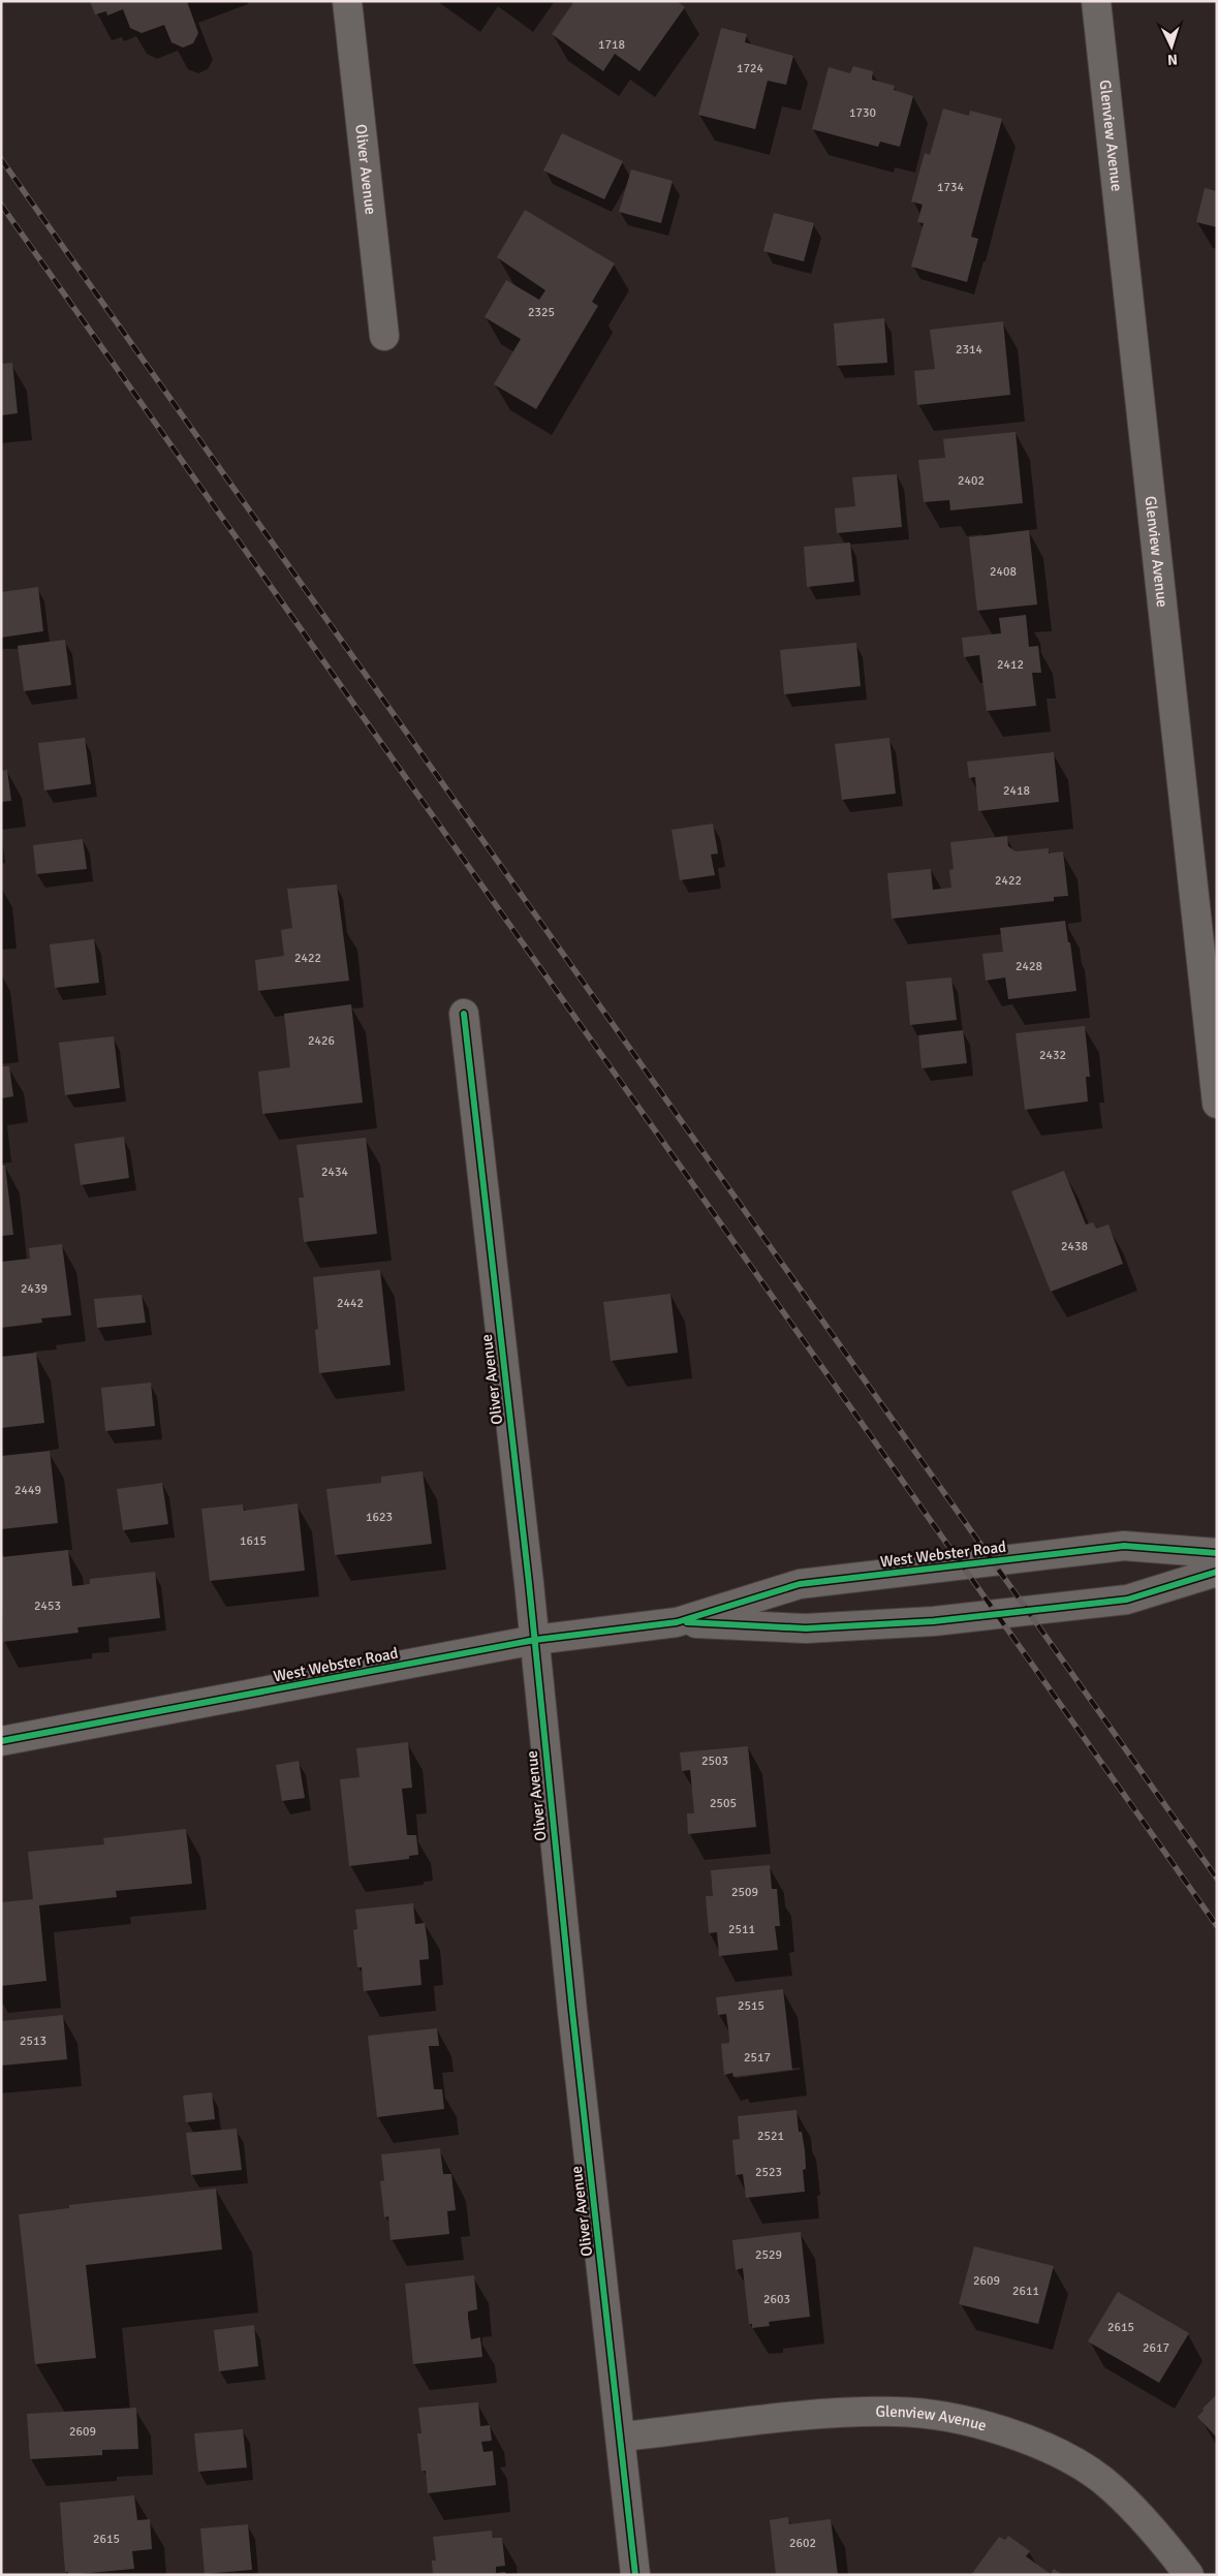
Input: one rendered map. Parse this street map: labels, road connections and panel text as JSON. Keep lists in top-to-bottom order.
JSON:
{
  "streets": {
    "street": ["Glenview Avenue", "Oliver Avenue", "West Webster Road"]
  },
  "crossings": [
    ["Glenview Avenue", "Oliver Avenue"],
    ["Oliver Avenue", "West Webster Road"]
  ],
  "house_numbers": [
    "1718",
    "1724",
    "1730",
    "1734",
    "2325",
    "2314",
    "2402",
    "2408",
    "2412",
    "2418",
    "2422",
    "2422",
    "2428",
    "2426",
    "2432",
    "2434",
    "2438",
    "2439",
    "2442",
    "2449",
    "1623",
    "1615",
    "2453",
    "2503",
    "2505",
    "2509",
    "2511",
    "2515",
    "2513",
    "2517",
    "2521",
    "2523",
    "2529",
    "2609",
    "2611",
    "2603",
    "2615",
    "2617",
    "2609",
    "2615",
    "2602"
  ],
  "north": "bottom"
}
